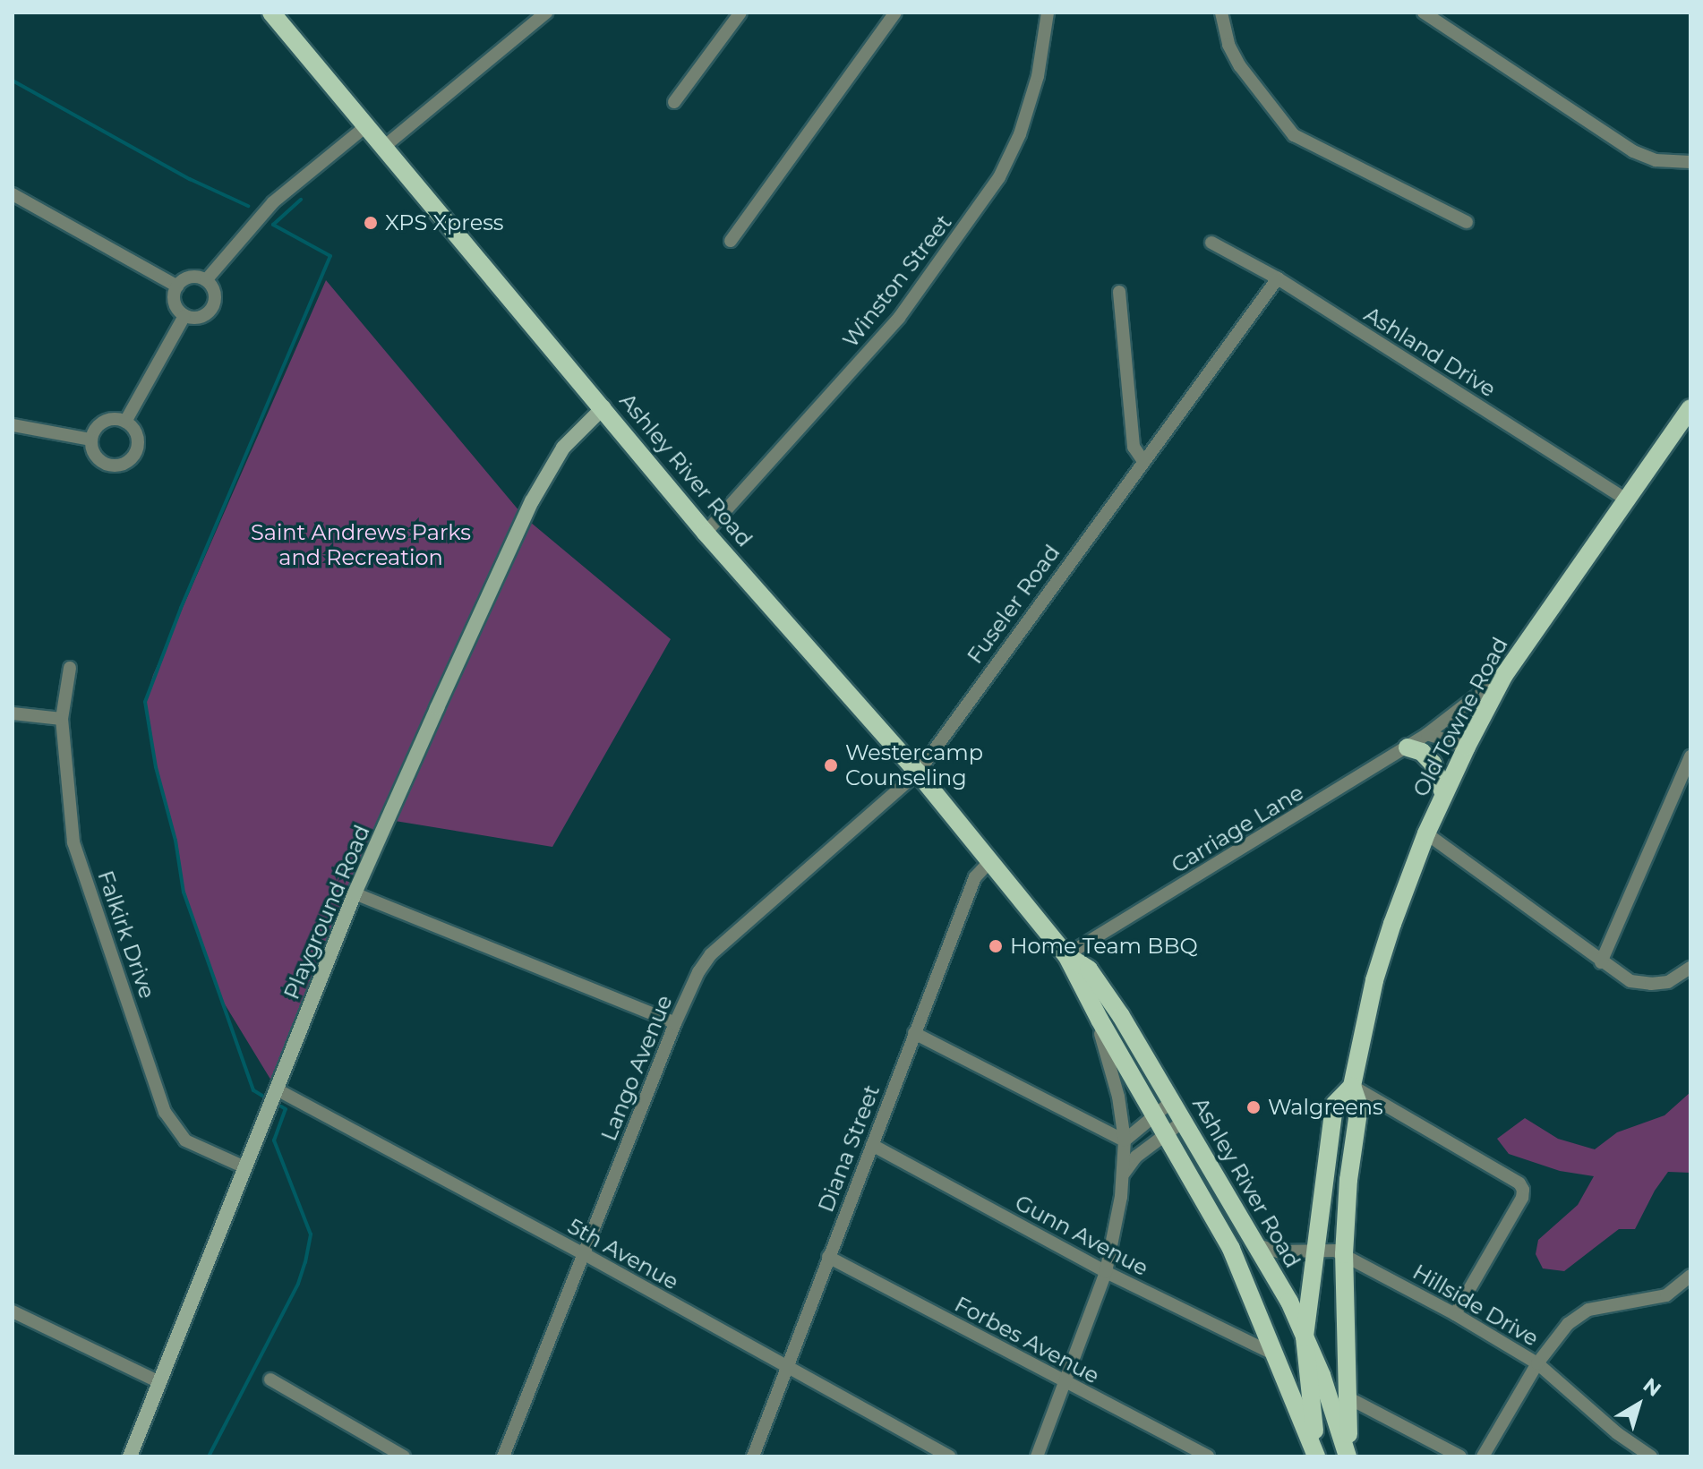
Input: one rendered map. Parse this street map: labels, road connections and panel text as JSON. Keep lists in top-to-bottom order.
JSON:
{
  "streets": {
    "main road": ["Ashley River Road", "Old Towne Road", "Playground Road"],
    "street": [
      "Winston Street",
      "Ashland Drive",
      "Fuseler Road",
      "Carriage Lane",
      "Falkirk Drive",
      "Lango Avenue",
      "Diana Street",
      "Gunn Avenue",
      "5th Avenue",
      "Hillside Drive",
      "Forbes Avenue"
    ]
  },
  "crossings": [
    ["Winston Street", "Ashley River Road"],
    ["Ashland Drive", "Fuseler Road"],
    ["Ashland Drive", "Old Towne Road"],
    ["Ashley River Road", "Fuseler Road"],
    ["Ashley River Road", "Carriage Lane"],
    ["Ashley River Road", "Playground Road"],
    ["Ashley River Road", "Lango Avenue"],
    ["Ashley River Road", "Diana Street"],
    ["Ashley River Road", "Gunn Avenue"],
    ["Ashley River Road", "Hillside Drive"],
    ["Fuseler Road", "Lango Avenue"],
    ["Old Towne Road", "Carriage Lane"],
    ["Playground Road", "Falkirk Drive"],
    ["Playground Road", "5th Avenue"],
    ["Lango Avenue", "5th Avenue"],
    ["Diana Street", "Gunn Avenue"],
    ["Diana Street", "5th Avenue"],
    ["Diana Street", "Forbes Avenue"]
  ],
  "parks": ["Saint Andrews Parks and Recreation"],
  "places": [
    "XPS Xpress",
    "Westercamp Counseling",
    "Home Team BBQ",
    "Walgreens"
  ],
  "north": "top right"
}
